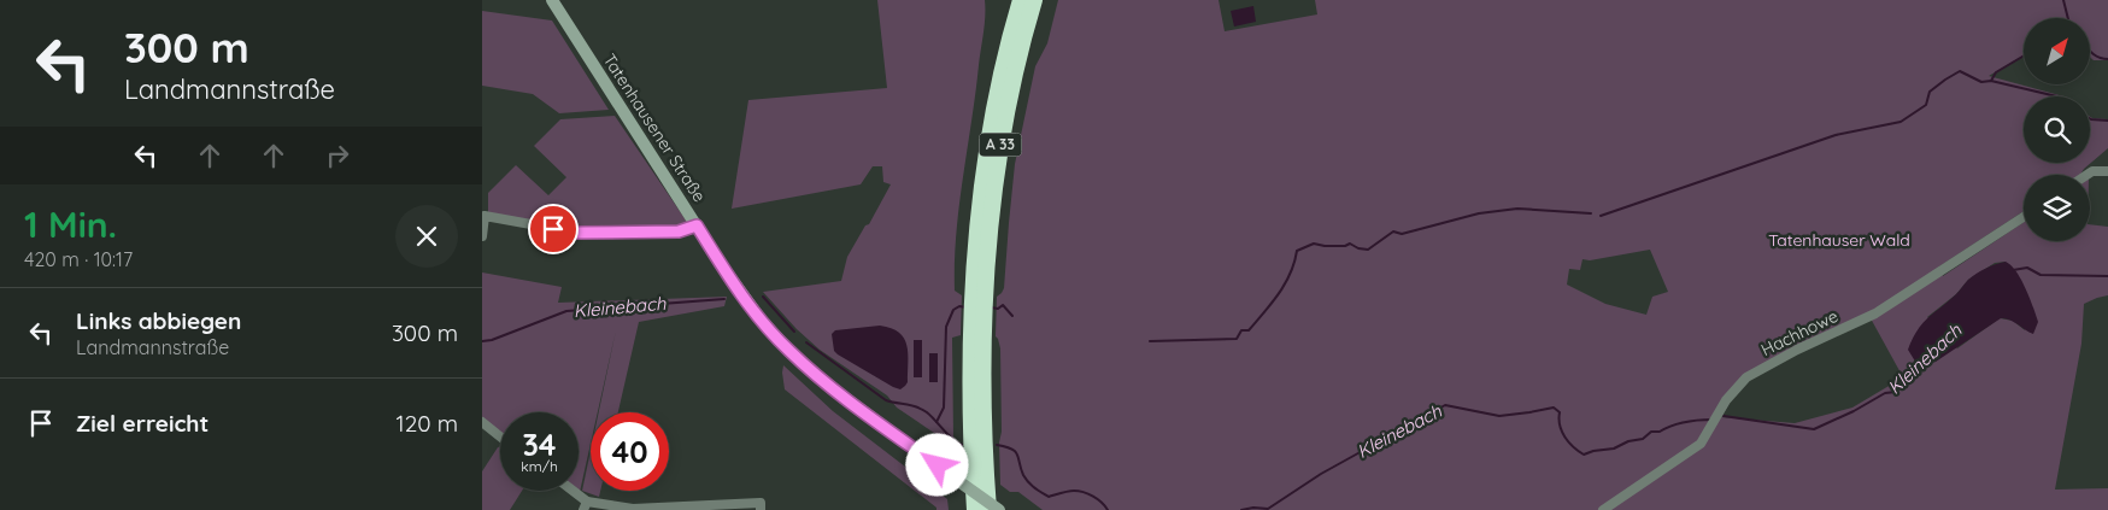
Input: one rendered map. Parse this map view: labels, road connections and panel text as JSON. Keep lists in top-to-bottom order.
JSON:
{
  "streets": {
    "highway": ["A 33"],
    "street": ["Tatenhausener Straße", "Hachhowe"]
  },
  "water": ["Kleinebach"],
  "parks": ["Tatenhauser Wald"],
  "north": "top right",
  "page": {
    "turn": ["300 m", "Landmannstraße"],
    "heading": ["1 Min.", "420 m · 10:17"],
    "list": [
      {
        "name": "Links abbiegen",
        "note": "Landmannstraße",
        "value": "300 m"
      },
      {
        "name": "Ziel erreicht",
        "value": "120 m"
      }
    ],
    "speed": "34 km/h",
    "limit": "40"
  }
}
